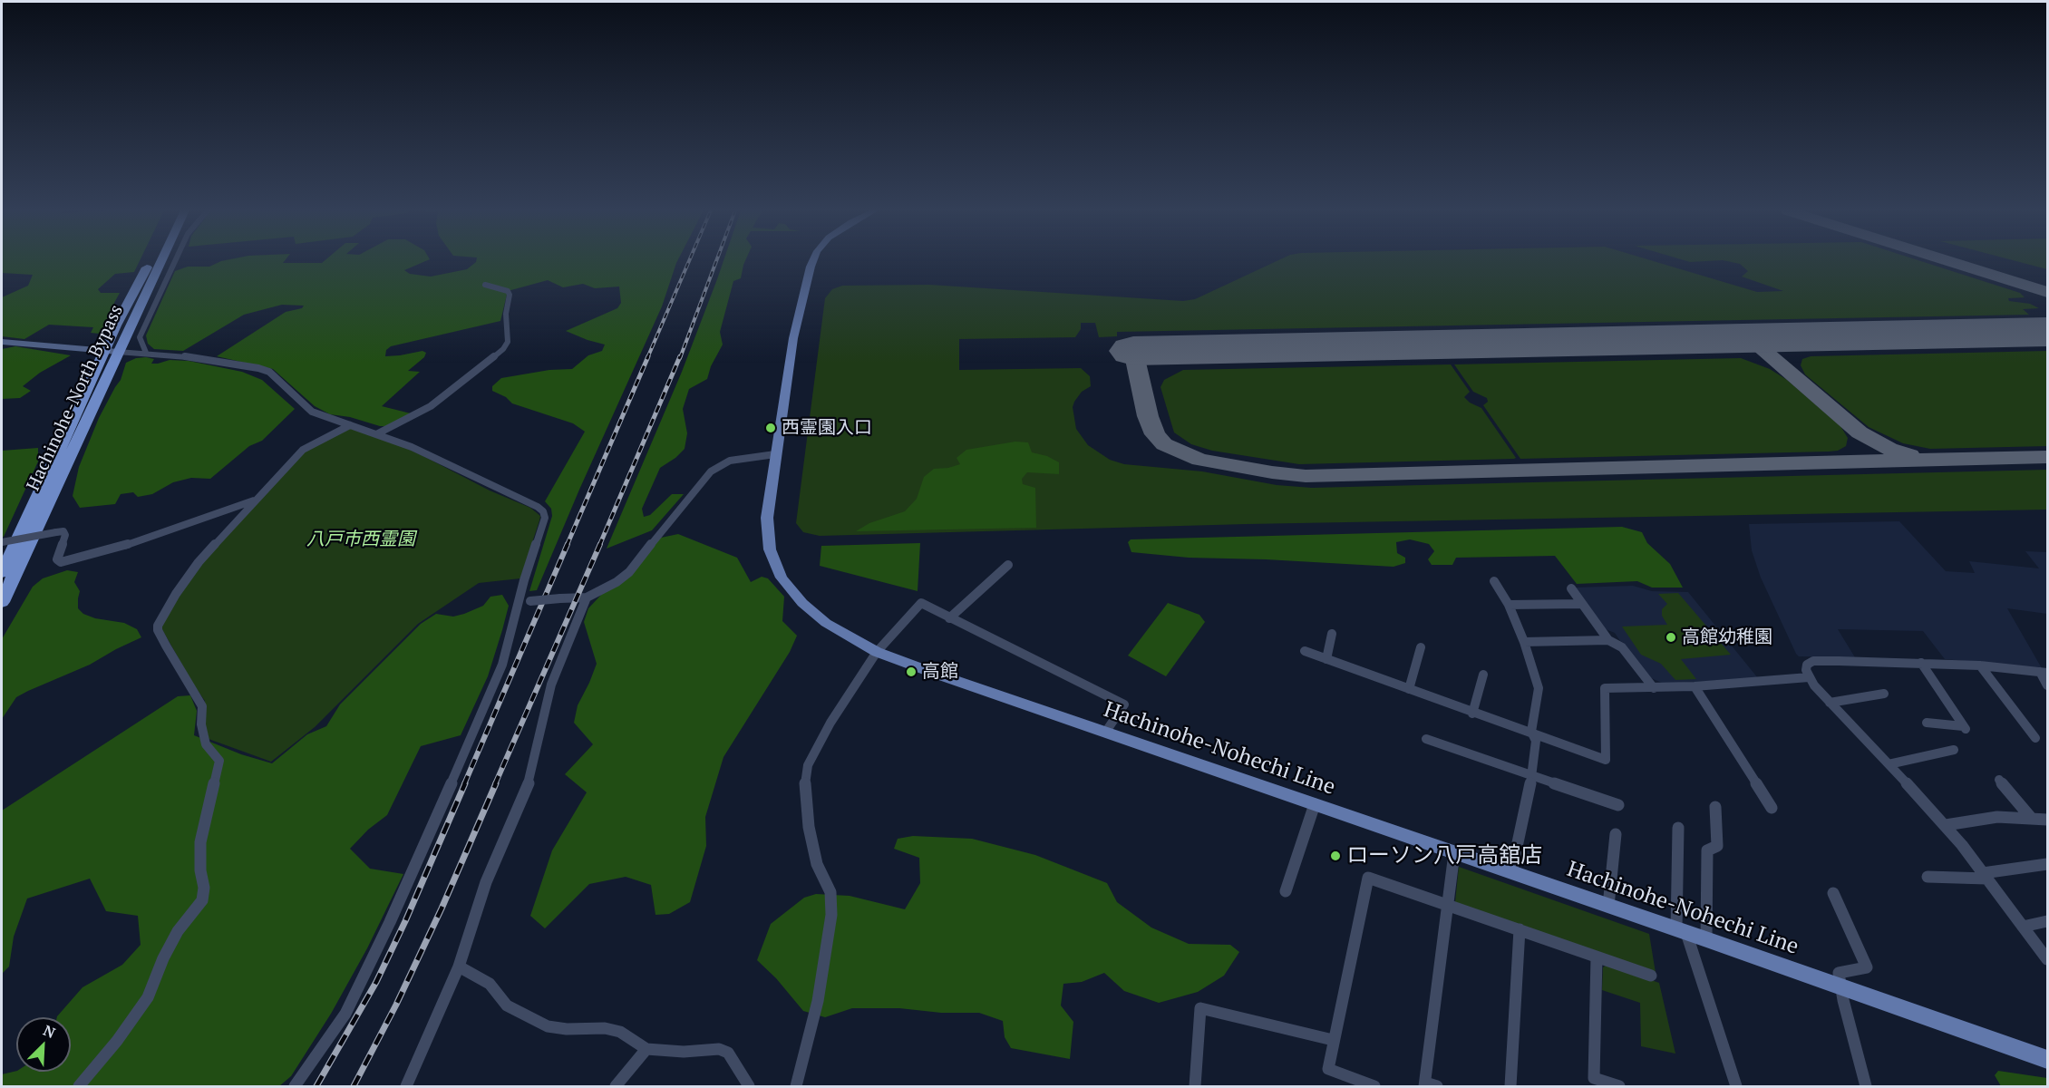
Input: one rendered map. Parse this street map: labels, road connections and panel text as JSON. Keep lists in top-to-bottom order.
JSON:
{
  "streets": {
    "highway": ["Hachinohe-North Bypass"],
    "main road": ["Hachinohe-Nohechi Line"]
  },
  "parks": ["八戸市西霊園"],
  "places": [
    "西霊園入口",
    "高館幼稚園",
    "高館",
    "ローソン八戸高舘店"
  ],
  "north": "top right"
}
